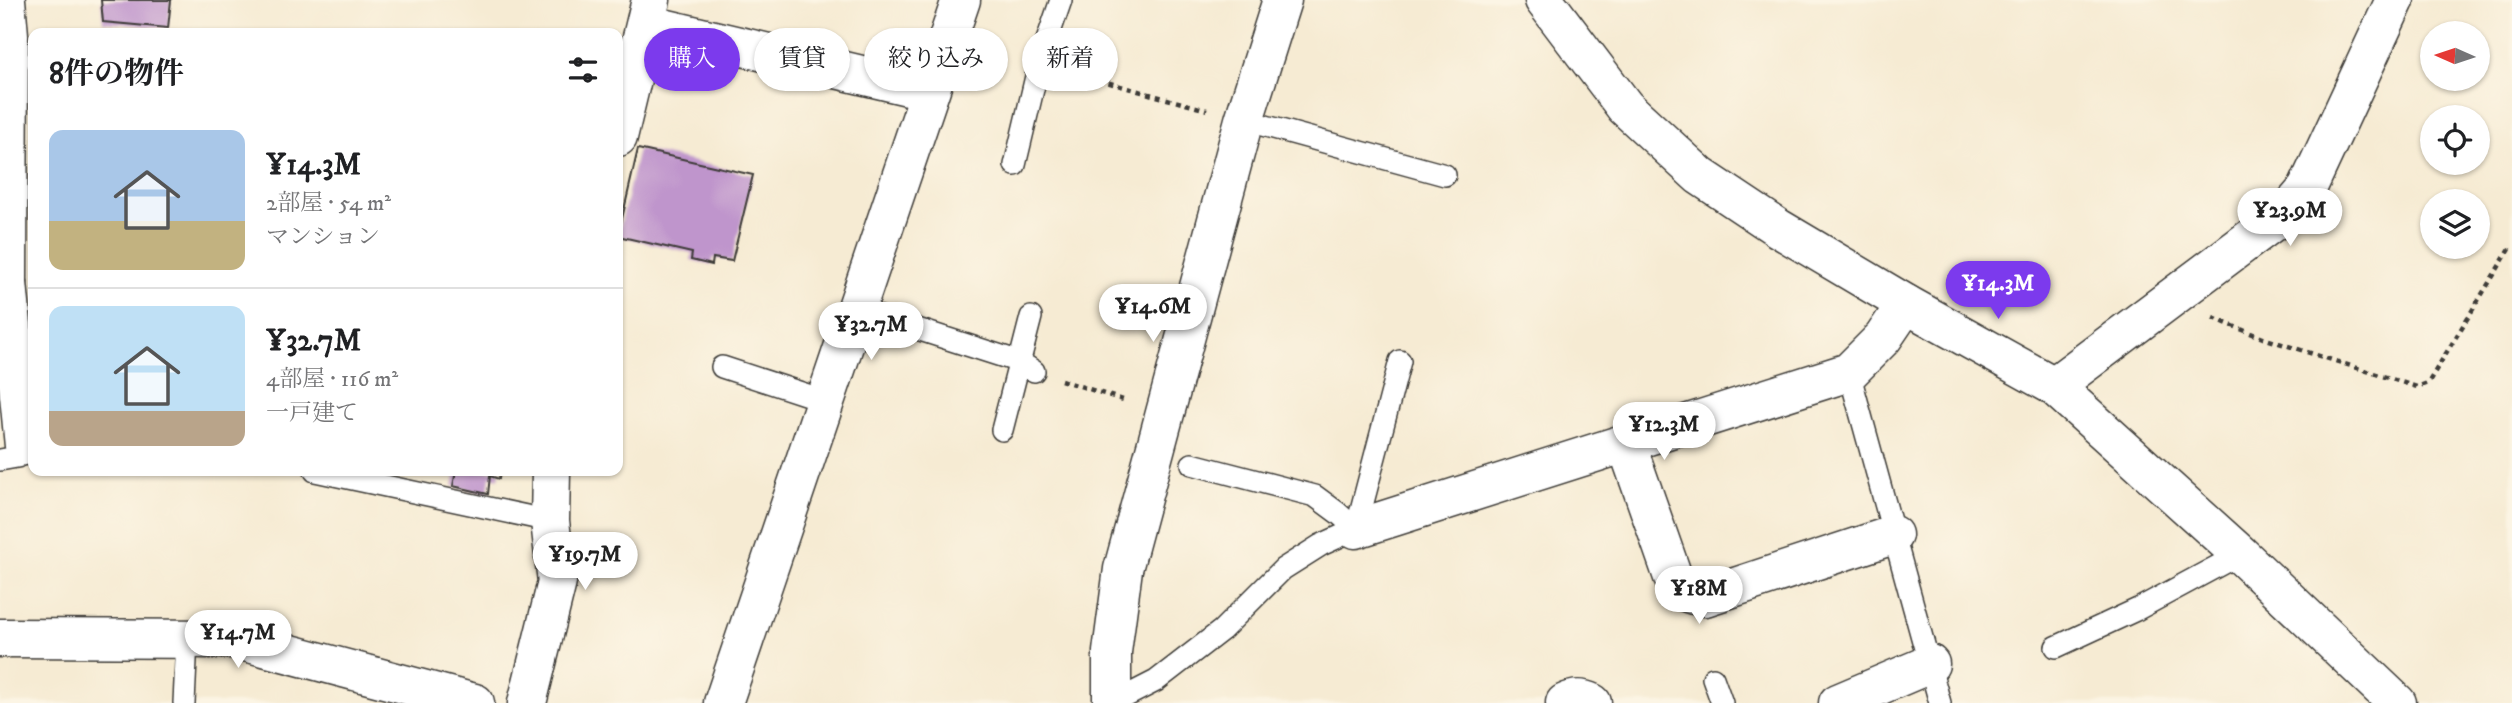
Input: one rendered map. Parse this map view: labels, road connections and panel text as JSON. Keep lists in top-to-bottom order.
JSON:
{
  "north": "left",
  "page": {
    "chip": [
      "購入",
      "賃貸",
      "絞り込み",
      "新着"
    ],
    "heading": "8件の物件",
    "list": [
      {
        "name": "¥14.3M",
        "note": "2部屋 · 54 m² · マンション"
      },
      {
        "name": "¥32.7M",
        "note": "4部屋 · 116 m² · 一戸建て"
      }
    ],
    "price": [
      "¥23.9M",
      "¥14.3M",
      "¥14.6M",
      "¥32.7M",
      "¥12.3M",
      "¥19.7M",
      "¥18M",
      "¥14.7M"
    ]
  }
}
